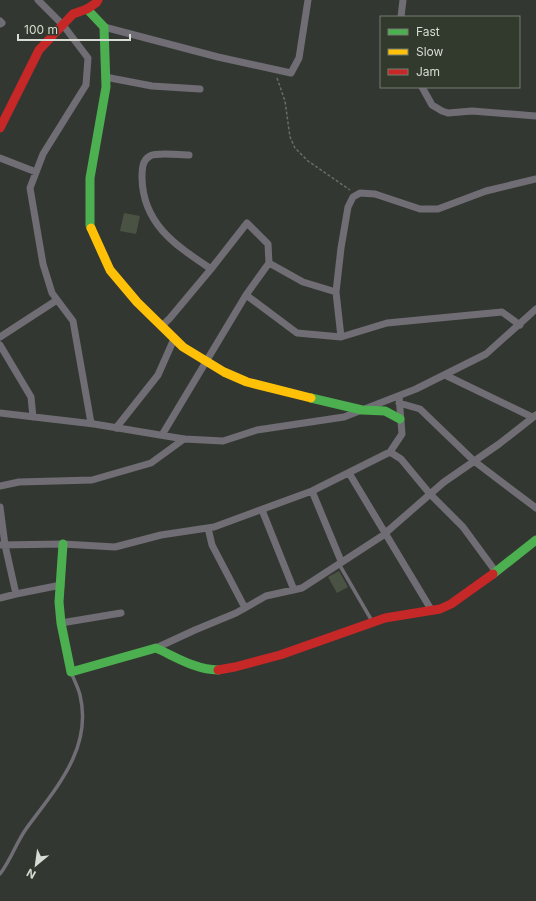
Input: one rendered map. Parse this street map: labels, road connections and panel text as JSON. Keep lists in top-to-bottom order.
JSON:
{
  "legend": ["Fast", "Slow", "Jam"],
  "scale_bar": "100 m",
  "north": "bottom left"
}
